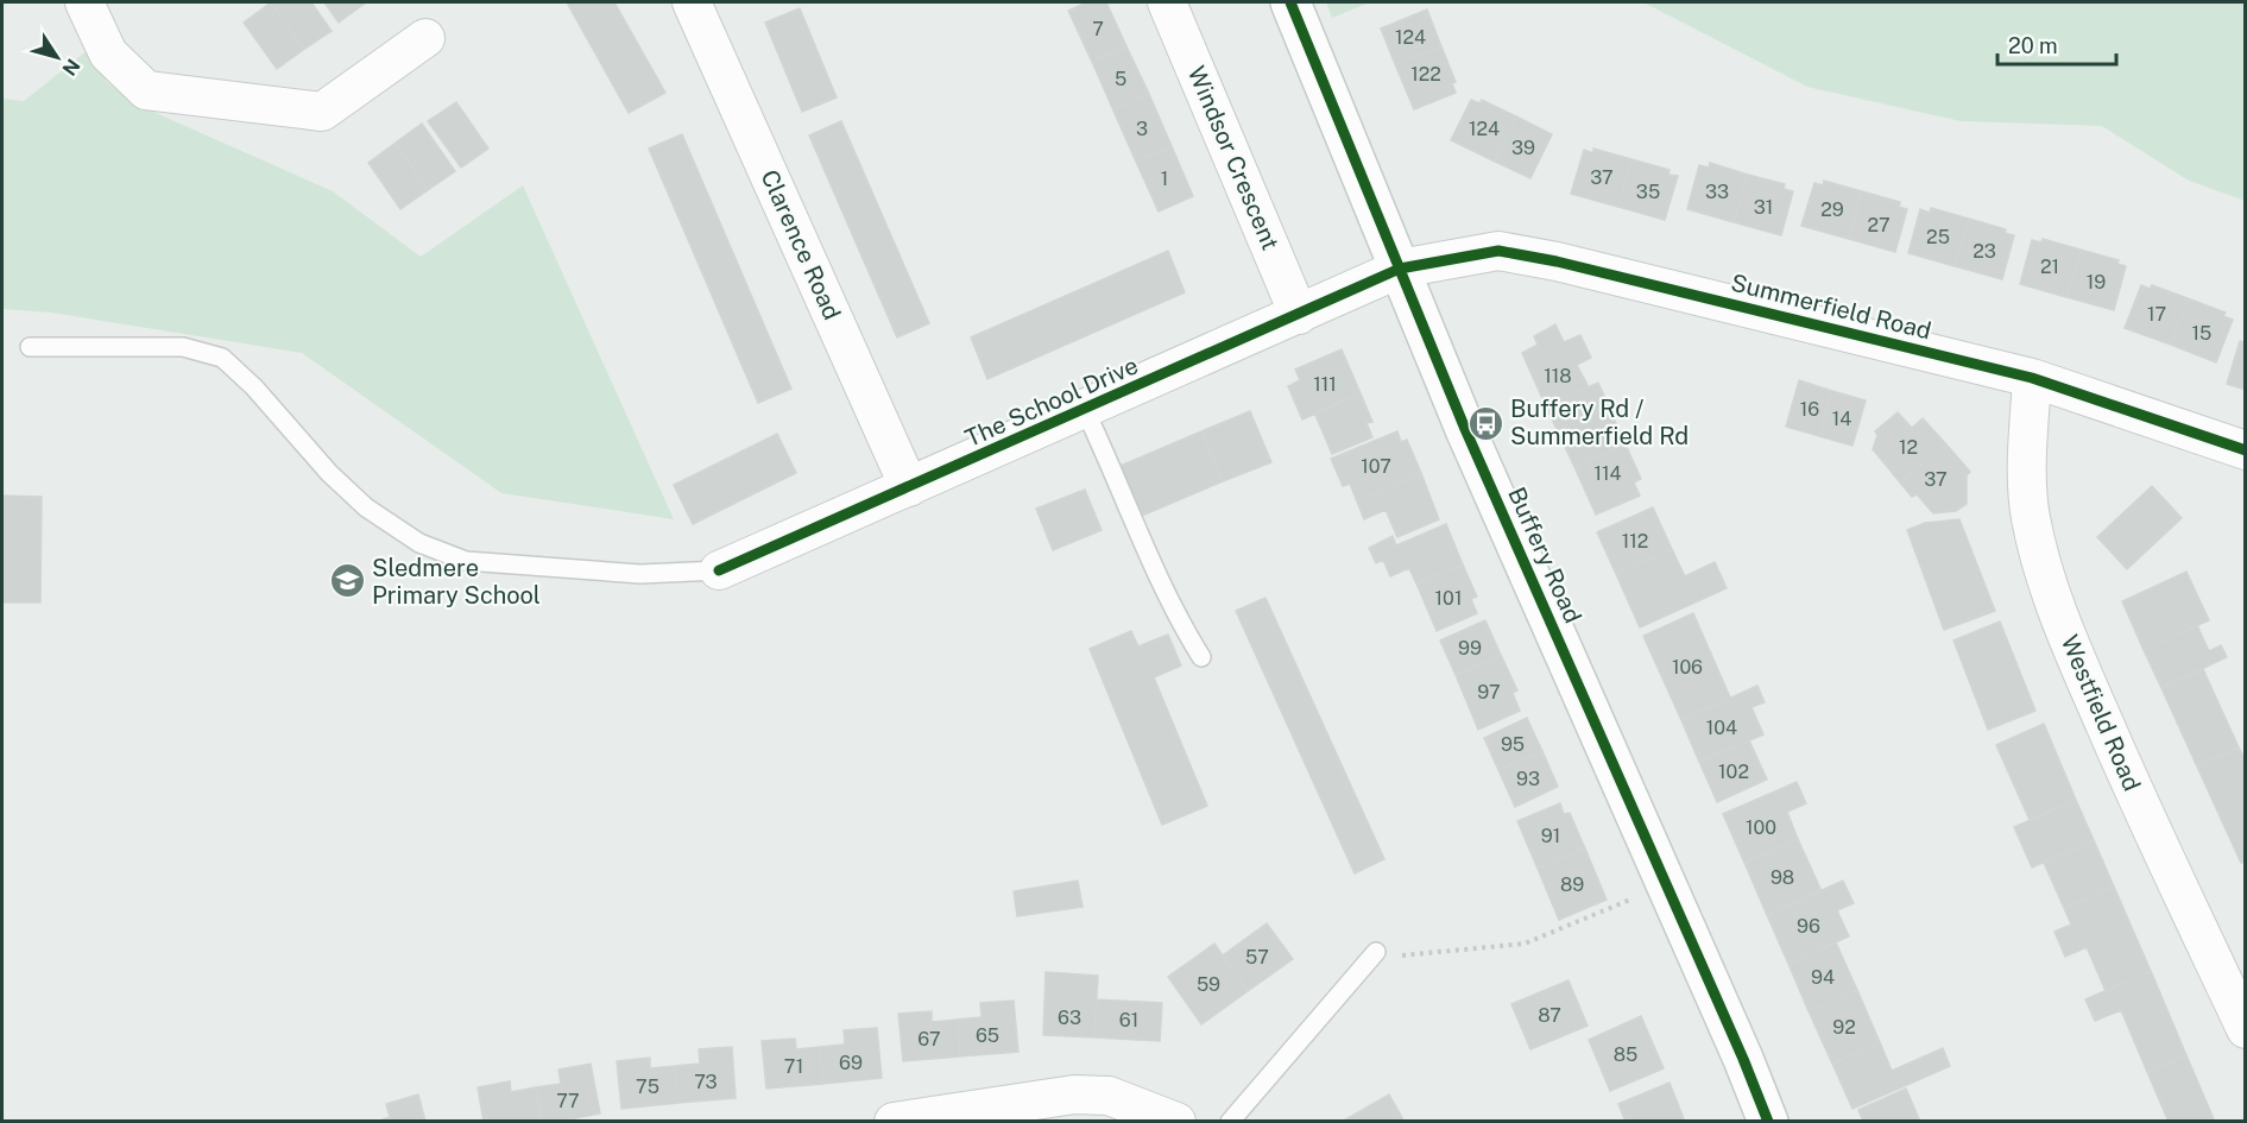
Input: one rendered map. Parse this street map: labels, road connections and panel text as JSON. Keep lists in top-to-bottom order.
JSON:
{
  "streets": {
    "street": [
      "Windsor Crescent",
      "Clarence Road",
      "Summerfield Road",
      "The School Drive",
      "Buffery Road",
      "Westfield Road"
    ]
  },
  "crossings": [
    ["Windsor Crescent", "The School Drive"],
    ["Clarence Road", "The School Drive"],
    ["Summerfield Road", "The School Drive"],
    ["Summerfield Road", "Buffery Road"],
    ["Summerfield Road", "Westfield Road"],
    ["The School Drive", "Buffery Road"]
  ],
  "places": {
    "bus stop": ["Buffery Rd / Summerfield Rd"],
    "school or university": ["Sledmere Primary School"]
  },
  "house_numbers": [
    "7",
    "124",
    "122",
    "5",
    "3",
    "124",
    "39",
    "37",
    "1",
    "35",
    "33",
    "31",
    "29",
    "27",
    "25",
    "23",
    "21",
    "19",
    "17",
    "15",
    "118",
    "111",
    "16",
    "14",
    "12",
    "107",
    "114",
    "37",
    "112",
    "101",
    "99",
    "106",
    "97",
    "104",
    "95",
    "102",
    "93",
    "100",
    "91",
    "98",
    "89",
    "96",
    "57",
    "94",
    "59",
    "87",
    "63",
    "61",
    "92",
    "65",
    "67",
    "85",
    "69",
    "71",
    "73",
    "75",
    "77"
  ],
  "scale_bar": "20 m",
  "north": "bottom right"
}
